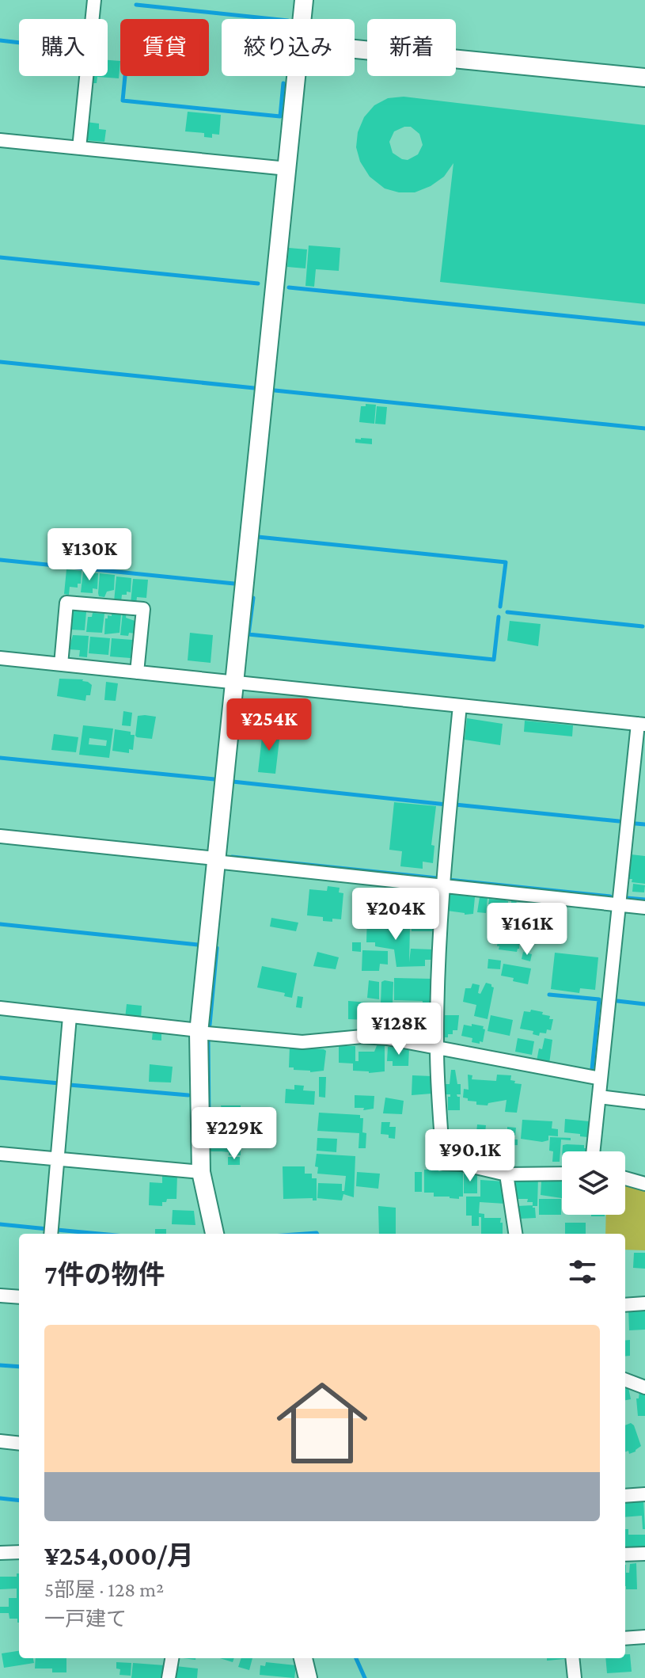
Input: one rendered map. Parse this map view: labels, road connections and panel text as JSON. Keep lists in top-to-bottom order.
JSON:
{
  "page": {
    "chip": [
      "購入",
      "賃貸",
      "絞り込み",
      "新着"
    ],
    "price": [
      "¥130K",
      "¥254K",
      "¥204K",
      "¥161K",
      "¥128K",
      "¥229K",
      "¥90.1K"
    ],
    "heading": "7件の物件",
    "list": [
      {
        "name": "¥254,000/月",
        "note": "5部屋 · 128 m² · 一戸建て"
      }
    ]
  }
}
